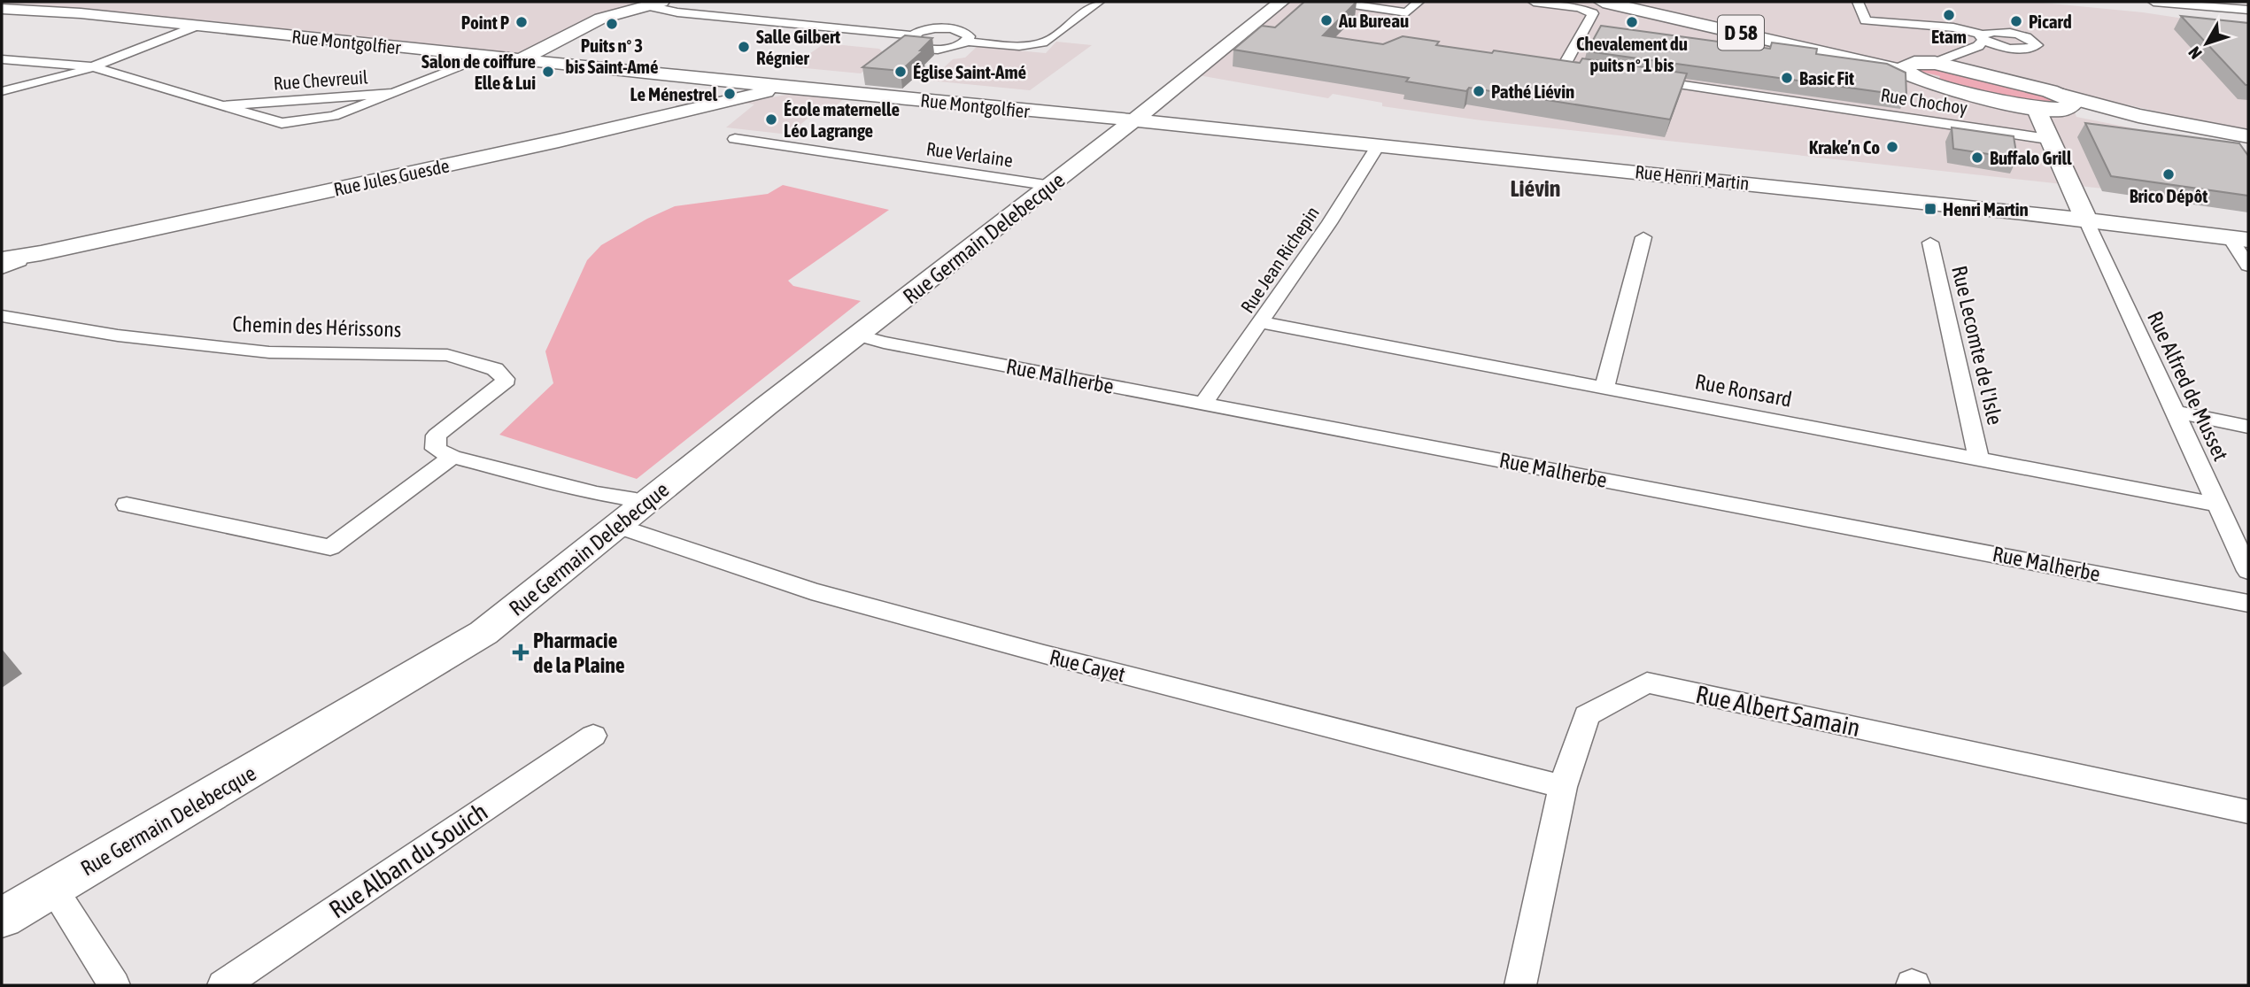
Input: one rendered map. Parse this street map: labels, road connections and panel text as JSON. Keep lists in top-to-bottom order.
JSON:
{
  "streets": {
    "main road": ["D 58"],
    "street": [
      "Rue Montgolfier",
      "Rue Chevreuil",
      "Rue Chochoy",
      "Rue Verlaine",
      "Rue Jules Guesde",
      "Rue Henri Martin",
      "Rue Germain Delebecque",
      "Rue Jean Richepin",
      "Chemin des Hérissons",
      "Rue Lecomte de l'Isle",
      "Rue Malherbe",
      "Rue Alfred de Musset",
      "Rue Ronsard",
      "Rue Cayet",
      "Rue Albert Samain",
      "Rue Alban du Souich"
    ]
  },
  "crossings": [
    ["Rue Montgolfier", "Rue Jules Guesde"],
    ["Rue Montgolfier", "Rue Henri Martin"],
    ["Rue Montgolfier", "Rue Germain Delebecque"],
    ["Rue Verlaine", "Rue Germain Delebecque"],
    ["Rue Henri Martin", "Rue Germain Delebecque"],
    ["Rue Henri Martin", "Rue Jean Richepin"],
    ["Rue Henri Martin", "Rue Alfred de Musset"],
    ["Rue Germain Delebecque", "Rue Malherbe"],
    ["Rue Germain Delebecque", "Rue Cayet"],
    ["Rue Jean Richepin", "Rue Malherbe"],
    ["Rue Jean Richepin", "Rue Ronsard"],
    ["Chemin des Hérissons", "Rue Cayet"],
    ["Rue Lecomte de l'Isle", "Rue Ronsard"],
    ["Rue Alfred de Musset", "Rue Ronsard"],
    ["Rue Cayet", "Rue Albert Samain"]
  ],
  "districts": ["Liévin"],
  "places": {
    "other": [
      "Etam",
      "Au Bureau",
      "Picard",
      "Point P",
      "Chevalement du puits n° 1 bis",
      "Puits n° 3 bis Saint-Amé",
      "Salle Gilbert Régnier",
      "Salon de coiffure Elle & Lui",
      "Église Saint-Amé",
      "Basic Fit",
      "Pathé Liévin",
      "Le Ménestrel",
      "École maternelle Léo Lagrange",
      "Krake’n Co",
      "Buffalo Grill",
      "Brico Dépôt"
    ],
    "transit": ["Henri Martin"],
    "health": ["Pharmacie de la Plaine"]
  },
  "north": "bottom left"
}
